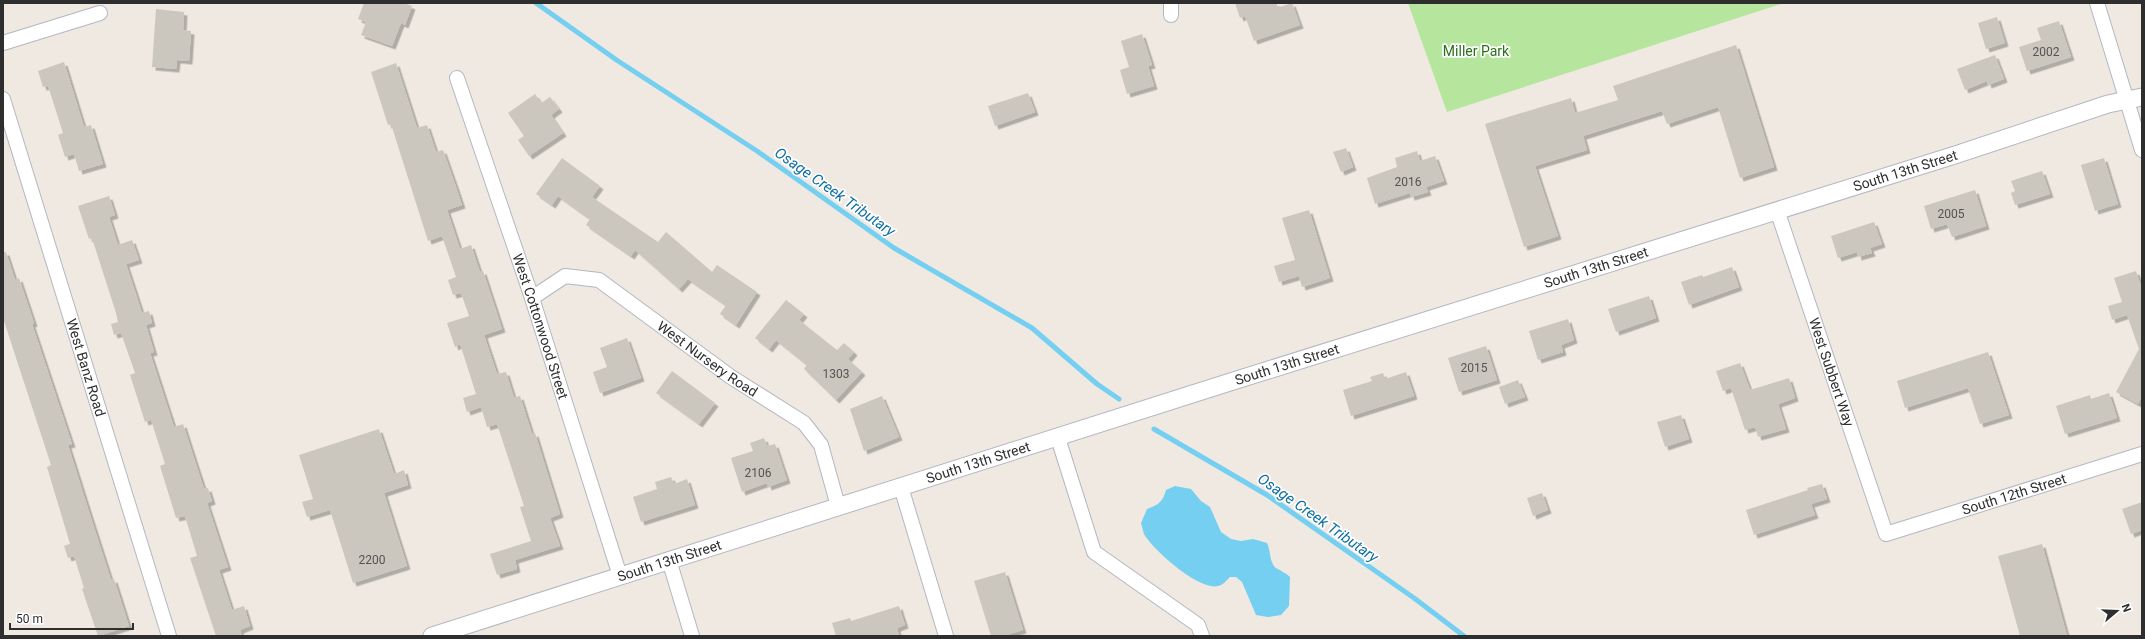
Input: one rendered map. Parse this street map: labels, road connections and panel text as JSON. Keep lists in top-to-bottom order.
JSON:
{
  "streets": {
    "street": [
      "South 13th Street",
      "West Cottonwood Street",
      "West Nursery Road",
      "West Banz Road",
      "West Subbert Way",
      "South 12th Street"
    ]
  },
  "crossings": [
    ["South 13th Street", "West Cottonwood Street"],
    ["South 13th Street", "West Nursery Road"],
    ["South 13th Street", "West Subbert Way"],
    ["West Cottonwood Street", "West Nursery Road"],
    ["West Subbert Way", "South 12th Street"]
  ],
  "water": ["Osage Creek Tributary"],
  "parks": ["Miller Park"],
  "house_numbers": [
    "2002",
    "2016",
    "2005",
    "2015",
    "1303",
    "2106",
    "2200"
  ],
  "scale_bar": "50 m",
  "north": "right"
}
